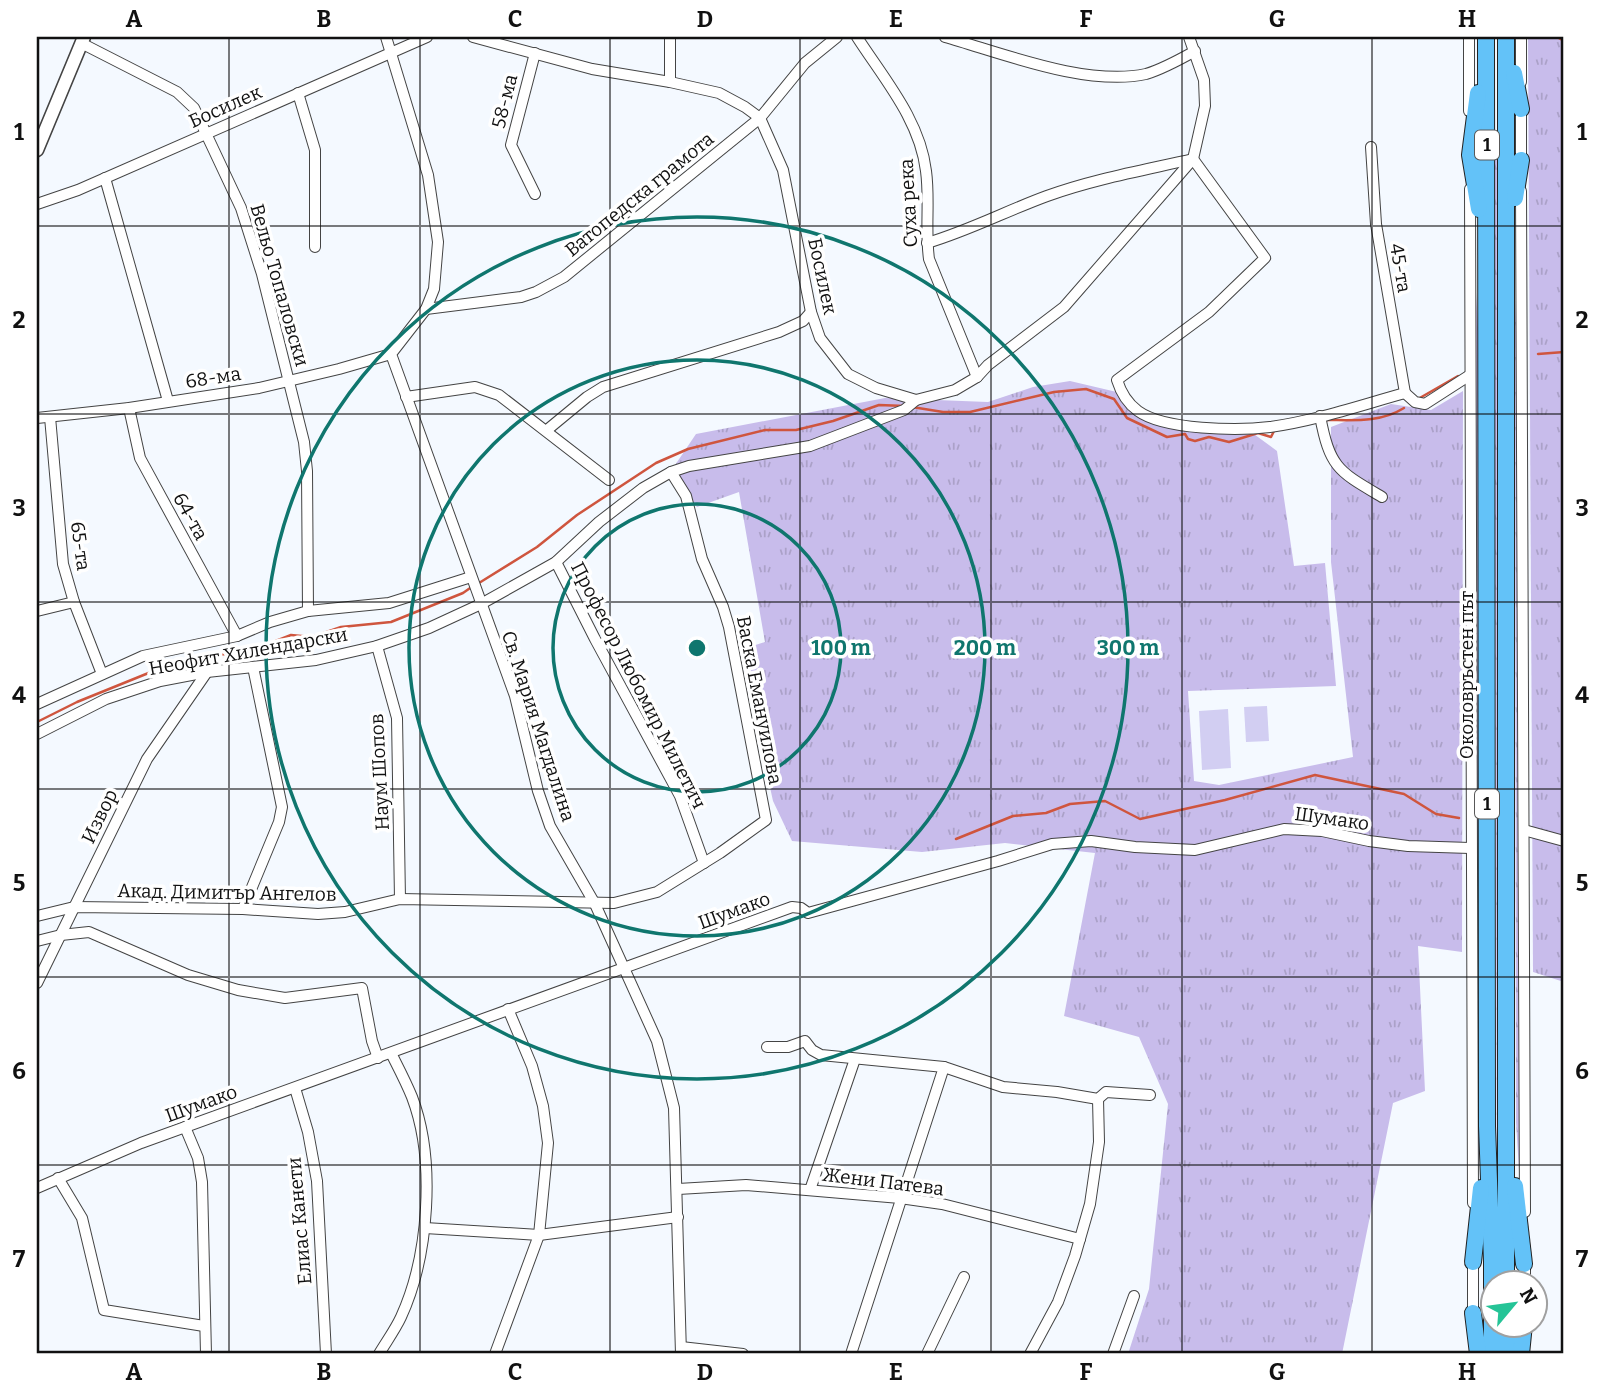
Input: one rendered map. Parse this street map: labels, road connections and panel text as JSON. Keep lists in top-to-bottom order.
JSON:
{
  "streets": {
    "highway": ["1", "Околовръстен път"],
    "street": [
      "58-ма",
      "Босилек",
      "Ватопедска грамота",
      "Суха река",
      "45-та",
      "Вельо Топаловски",
      "68-ма",
      "64-та",
      "65-та",
      "Неофит Хилендарски",
      "Професор Любомир Милетич",
      "Васка Емануилова",
      "Св. Мария Магдалина",
      "Наум Шопов",
      "Извор",
      "Шумако",
      "Акад. Димитър Ангелов",
      "Жени Патева",
      "Елиас Канети"
    ]
  },
  "crossings": [
    ["Босилек", "Ватопедска грамота"],
    ["Босилек", "Вельо Топаловски"],
    ["Босилек", "Неофит Хилендарски"],
    ["Вельо Топаловски", "68-ма"],
    ["Вельо Топаловски", "Неофит Хилендарски"],
    ["68-ма", "64-та"],
    ["68-ма", "65-та"],
    ["68-ма", "Св. Мария Магдалина"],
    ["64-та", "Неофит Хилендарски"],
    ["65-та", "Неофит Хилендарски"],
    ["Неофит Хилендарски", "Професор Любомир Милетич"],
    ["Неофит Хилендарски", "Васка Емануилова"],
    ["Неофит Хилендарски", "Св. Мария Магдалина"],
    ["Неофит Хилендарски", "Наум Шопов"],
    ["Неофит Хилендарски", "Извор"],
    ["Професор Любомир Милетич", "Акад. Димитър Ангелов"],
    ["Васка Емануилова", "Акад. Димитър Ангелов"],
    ["Св. Мария Магдалина", "Шумако"],
    ["Св. Мария Магдалина", "Акад. Димитър Ангелов"],
    ["Св. Мария Магдалина", "Жени Патева"],
    ["Наум Шопов", "Акад. Димитър Ангелов"],
    ["Извор", "Акад. Димитър Ангелов"],
    ["Шумако", "Елиас Канети"]
  ],
  "north": "top right",
  "grid": {
    "columns": [
      "A",
      "B",
      "C",
      "D",
      "E",
      "F",
      "G",
      "H"
    ],
    "rows": [
      "1",
      "2",
      "3",
      "4",
      "5",
      "6",
      "7"
    ]
  },
  "rings": ["100 m", "200 m", "300 m"]
}
